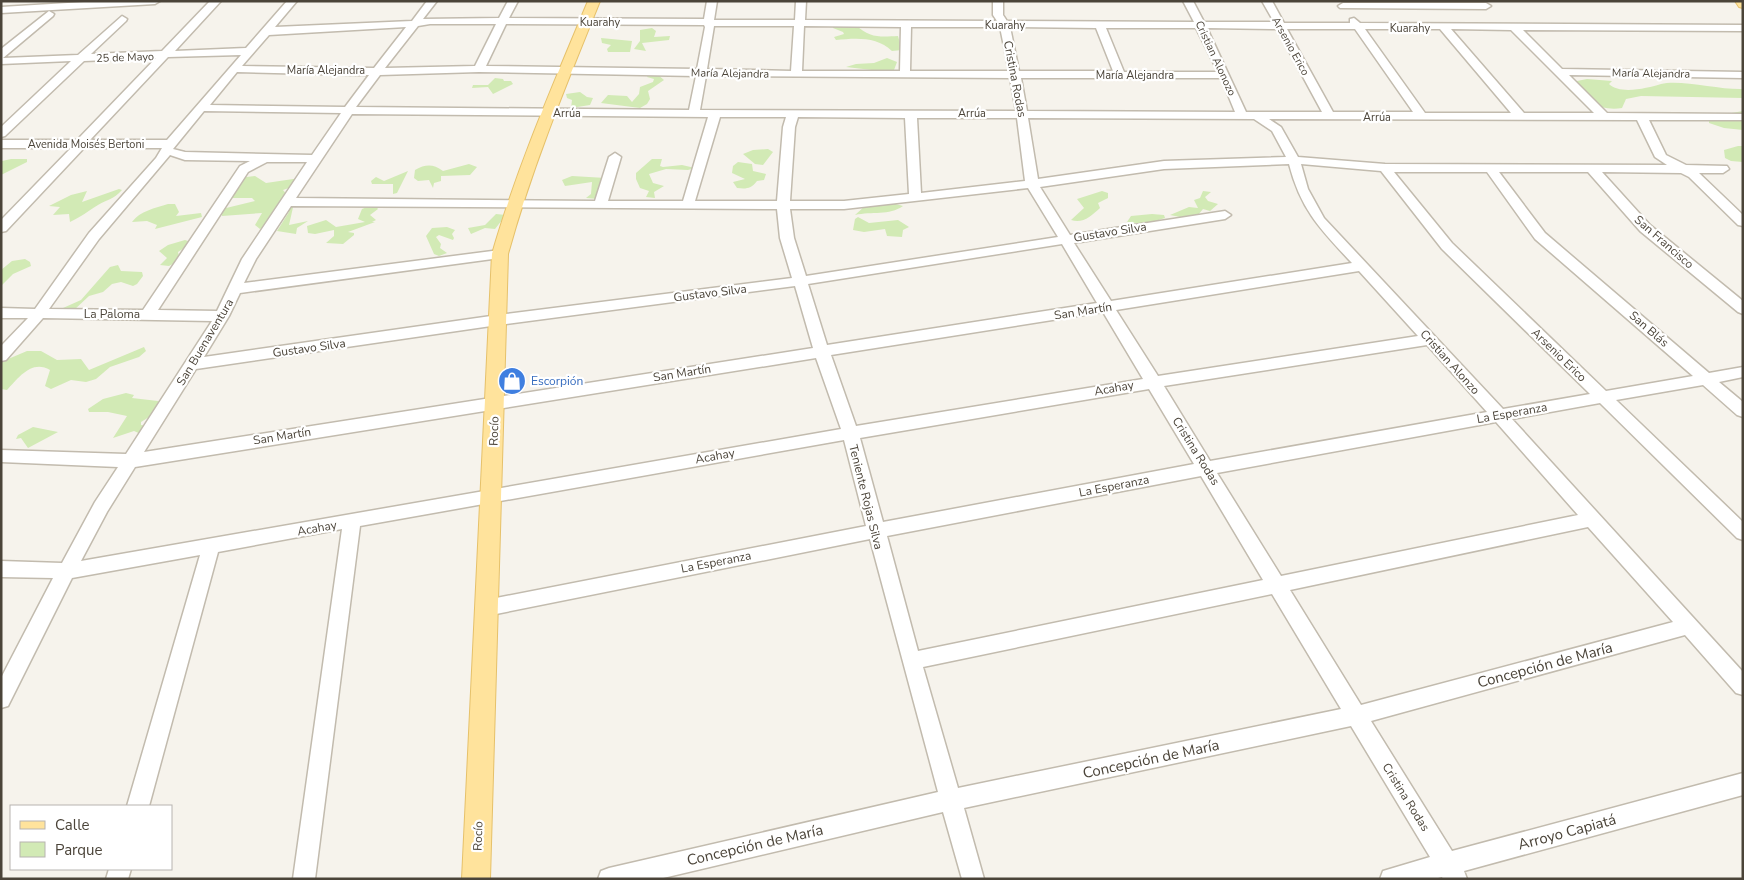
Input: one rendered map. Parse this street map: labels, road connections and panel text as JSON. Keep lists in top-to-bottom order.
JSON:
{
  "streets": {
    "main road": ["Rocío"],
    "street": [
      "Kuarahy",
      "Arsenio Erico",
      "25 de Mayo",
      "Cristian Alonozo",
      "María Alejandra",
      "Cristina Rodas",
      "Arrúa",
      "Avenida Moisés Bertoni",
      "Gustavo Silva",
      "San Francisco",
      "San Martín",
      "La Paloma",
      "San Blás",
      "San Buenaventura",
      "Cristian Alonzo",
      "Acahay",
      "La Esperanza",
      "Teniente Rojas Silva",
      "Concepción de María",
      "Arroyo Capiatá"
    ]
  },
  "crossings": [
    ["Kuarahy", "Arsenio Erico"],
    ["Kuarahy", "Cristian Alonozo"],
    ["Kuarahy", "Cristina Rodas"],
    ["Kuarahy", "San Buenaventura"],
    ["Kuarahy", "Rocío"],
    ["Arsenio Erico", "Arrúa"],
    ["Arsenio Erico", "La Esperanza"],
    ["Cristian Alonozo", "María Alejandra"],
    ["Cristian Alonozo", "Arrúa"],
    ["María Alejandra", "Cristina Rodas"],
    ["María Alejandra", "San Buenaventura"],
    ["María Alejandra", "Rocío"],
    ["Cristina Rodas", "Arrúa"],
    ["Cristina Rodas", "Gustavo Silva"],
    ["Cristina Rodas", "San Martín"],
    ["Cristina Rodas", "Acahay"],
    ["Cristina Rodas", "La Esperanza"],
    ["Cristina Rodas", "Concepción de María"],
    ["Cristina Rodas", "Arroyo Capiatá"],
    ["Arrúa", "San Buenaventura"],
    ["Arrúa", "Cristian Alonzo"],
    ["Arrúa", "Rocío"],
    ["Arrúa", "Teniente Rojas Silva"],
    ["Gustavo Silva", "San Buenaventura"],
    ["Gustavo Silva", "Rocío"],
    ["Gustavo Silva", "Teniente Rojas Silva"],
    ["San Martín", "San Buenaventura"],
    ["San Martín", "Cristian Alonzo"],
    ["San Martín", "Rocío"],
    ["San Martín", "Teniente Rojas Silva"],
    ["La Paloma", "San Buenaventura"],
    ["San Blás", "La Esperanza"],
    ["San Buenaventura", "Acahay"],
    ["Cristian Alonzo", "Acahay"],
    ["Cristian Alonzo", "La Esperanza"],
    ["Cristian Alonzo", "Concepción de María"],
    ["Acahay", "Rocío"],
    ["Acahay", "Teniente Rojas Silva"],
    ["La Esperanza", "Rocío"],
    ["La Esperanza", "Teniente Rojas Silva"],
    ["Teniente Rojas Silva", "Concepción de María"]
  ],
  "places": {
    "shop": ["Escorpión"]
  },
  "legend": ["Calle", "Parque"]
}
